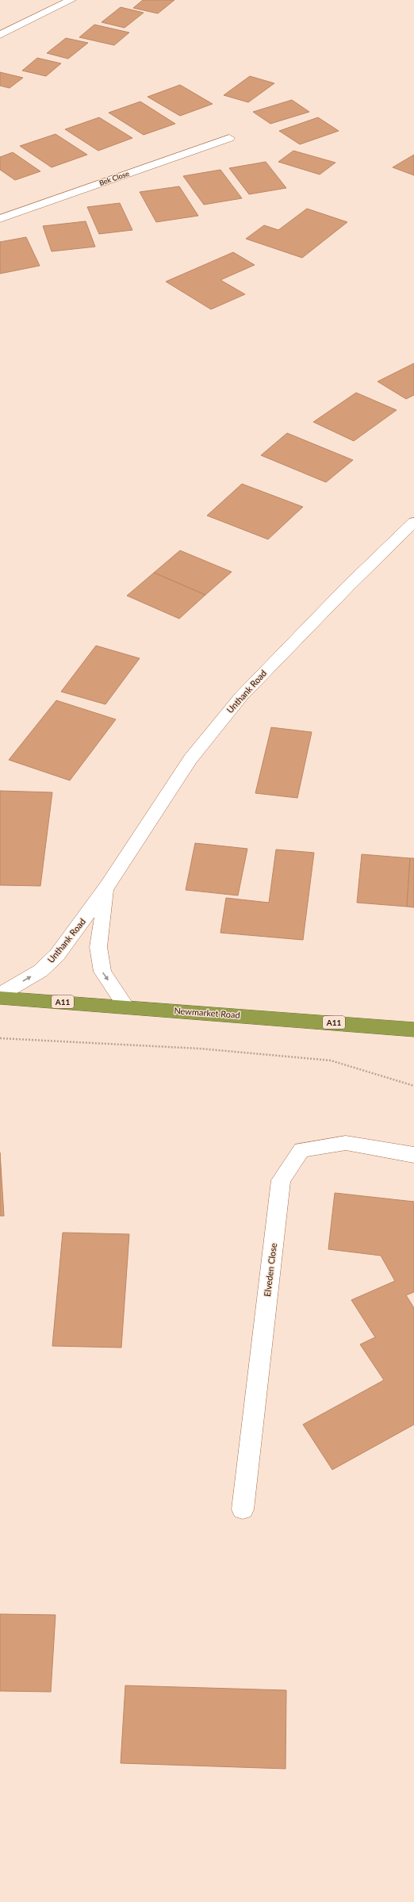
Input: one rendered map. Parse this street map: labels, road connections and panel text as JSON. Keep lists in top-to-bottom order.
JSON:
{
  "streets": {
    "highway": ["A11", "Newmarket Road"],
    "street": ["Bek Close", "Unthank Road", "Elveden Close"]
  },
  "crossings": [
    ["Unthank Road", "Newmarket Road"]
  ]
}
